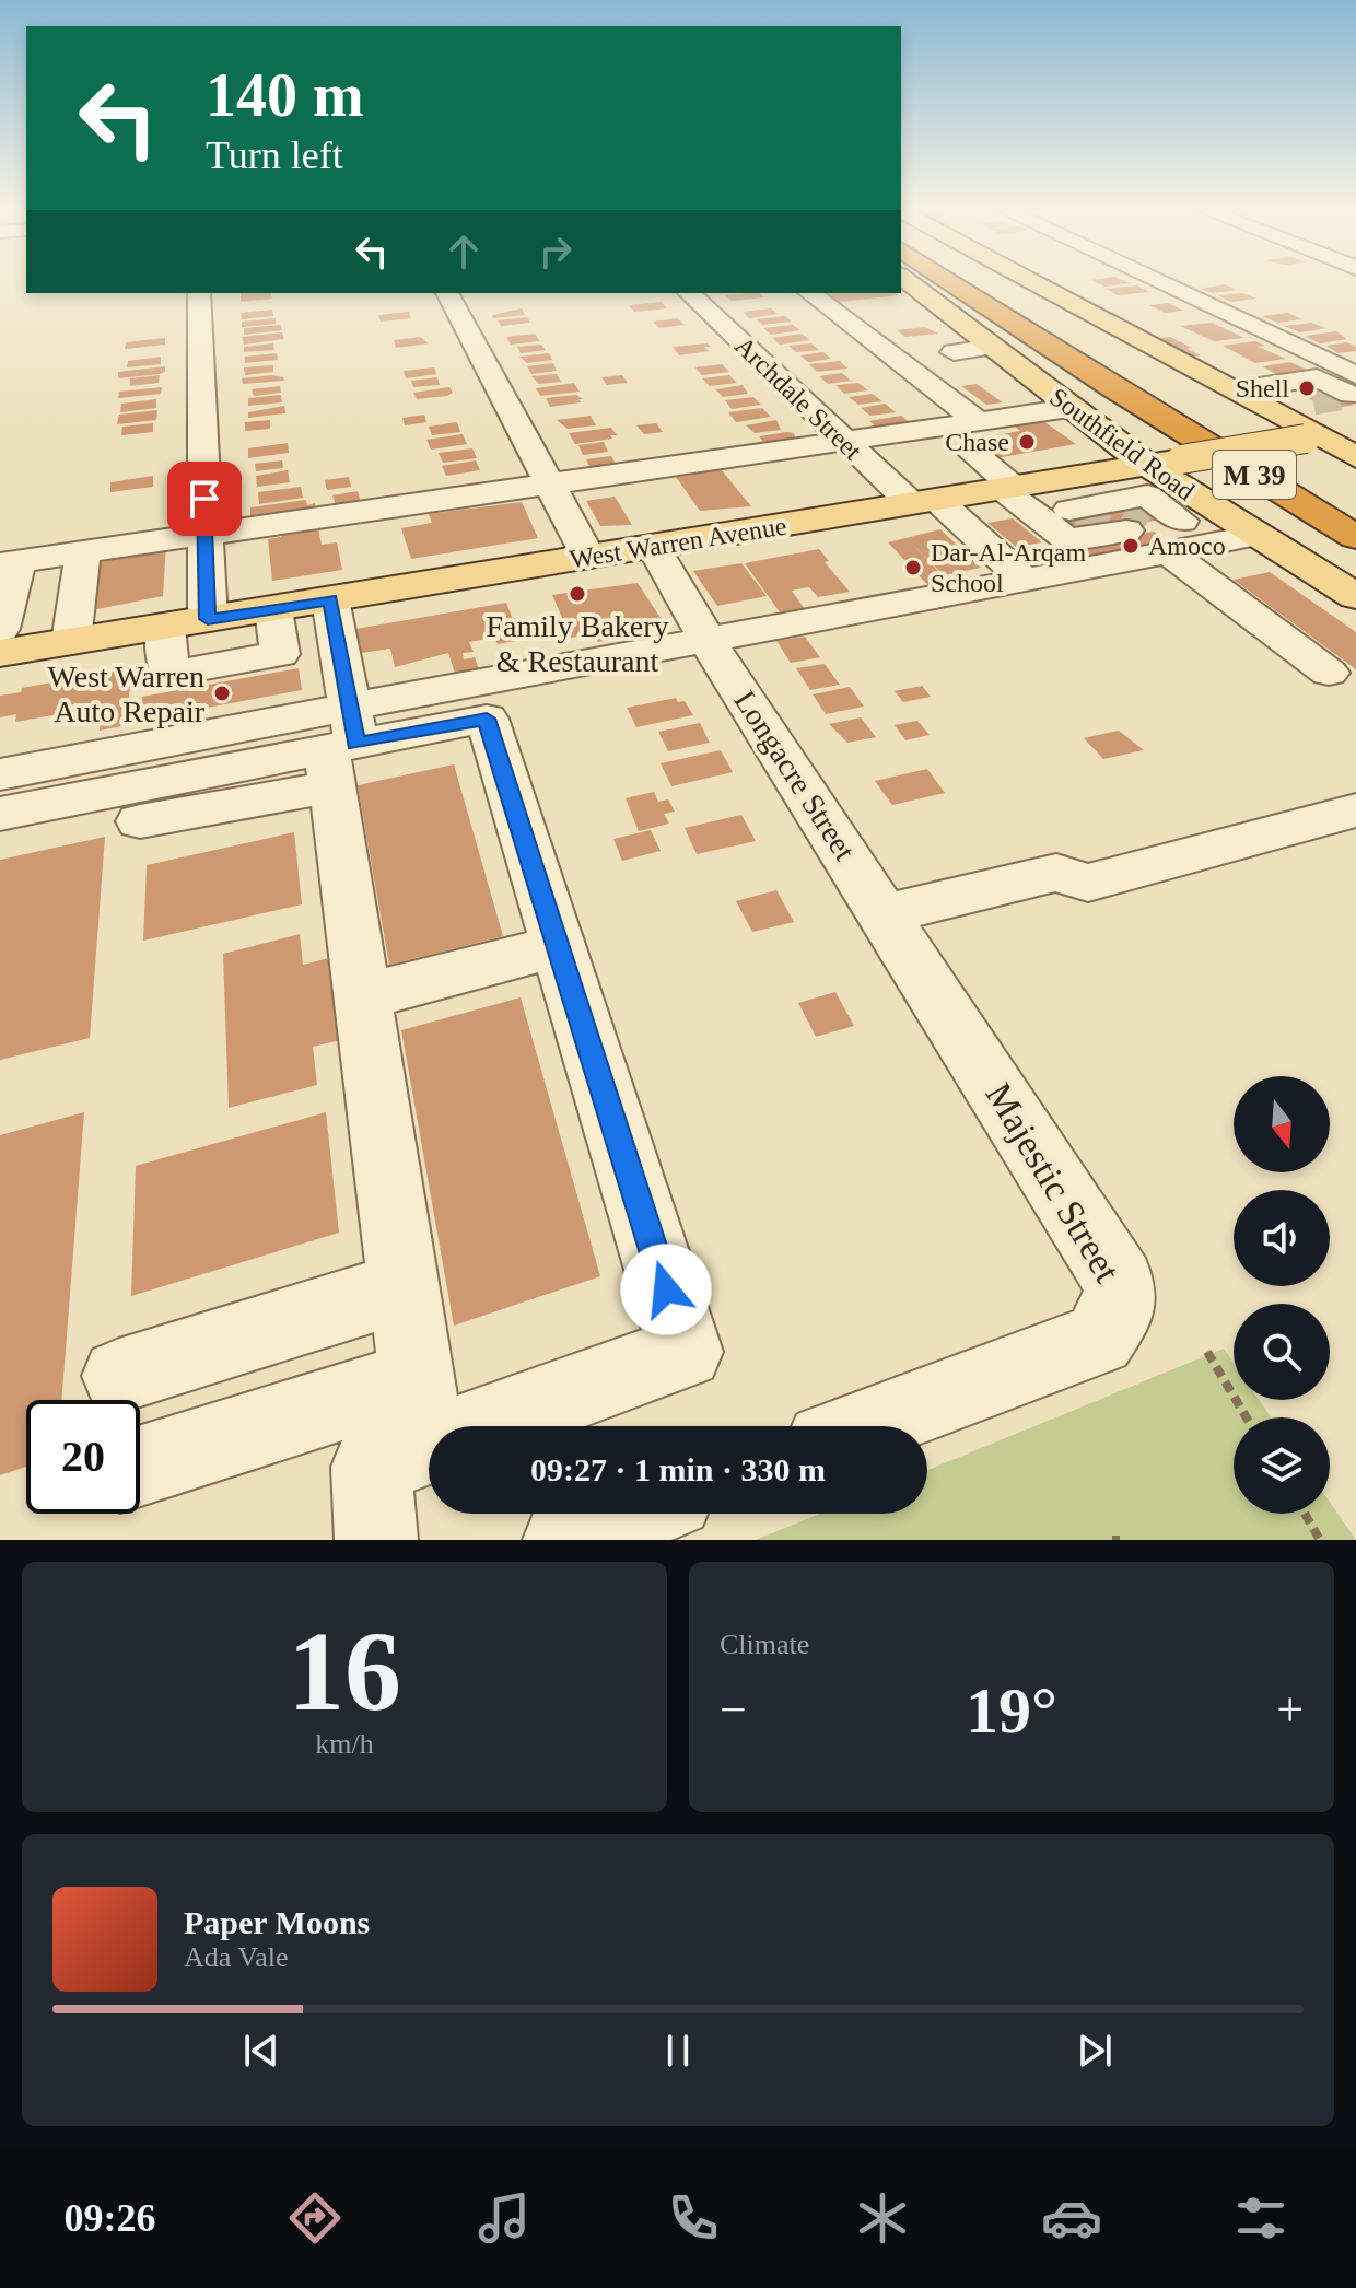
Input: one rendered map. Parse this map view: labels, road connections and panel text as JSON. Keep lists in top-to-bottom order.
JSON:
{
  "streets": {
    "highway": ["M 39"],
    "main road": ["Southfield Road", "West Warren Avenue"],
    "street": ["Archdale Street", "Longacre Street", "Majestic Street"]
  },
  "crossings": [
    ["Archdale Street", "West Warren Avenue"],
    ["Southfield Road", "West Warren Avenue"],
    ["West Warren Avenue", "Longacre Street"],
    ["Longacre Street", "Majestic Street"]
  ],
  "places": [
    "Shell",
    "Chase",
    "Amoco",
    "Dar-Al-Arqam School",
    "Family Bakery & Restaurant",
    "West Warren Auto Repair"
  ],
  "north": "bottom",
  "page": {
    "turn": ["140 m", "Turn left"],
    "limit": "20",
    "trip": "09:27 · 1 min · 330 m",
    "tile": [
      ["16", "km/h"],
      "Climate"
    ],
    "heat": ["−", "19°", "+"],
    "song": ["Paper Moons", "Ada Vale"],
    "tabs": "09:26"
  }
}
